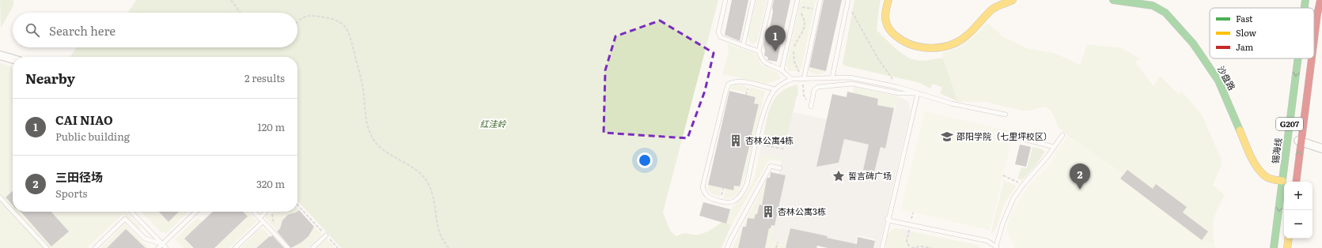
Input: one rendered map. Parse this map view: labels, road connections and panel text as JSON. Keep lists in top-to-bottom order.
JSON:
{
  "streets": {
    "main road": ["沙盘路", "G207", "锡海线"]
  },
  "crossings": [
    ["沙盘路", "锡海线"]
  ],
  "parks": ["红洼岭"],
  "places": {
    "school or university": ["邵阳学院（七里坪校区）"],
    "building": ["杏林公寓4栋", "杏林公寓3栋"],
    "place": ["誓言碑广场"]
  },
  "legend": ["Fast", "Slow", "Jam"],
  "page": {
    "search": "Search here",
    "pins": ["1", "2"],
    "heading": ["Nearby", "2 results"],
    "list": [
      {
        "mark": "1",
        "name": "CAI NIAO",
        "note": "Public building",
        "value": "120 m"
      },
      {
        "mark": "2",
        "name": "三田径场",
        "note": "Sports",
        "value": "320 m"
      }
    ],
    "map_buttons": ["+", "−"]
  }
}
